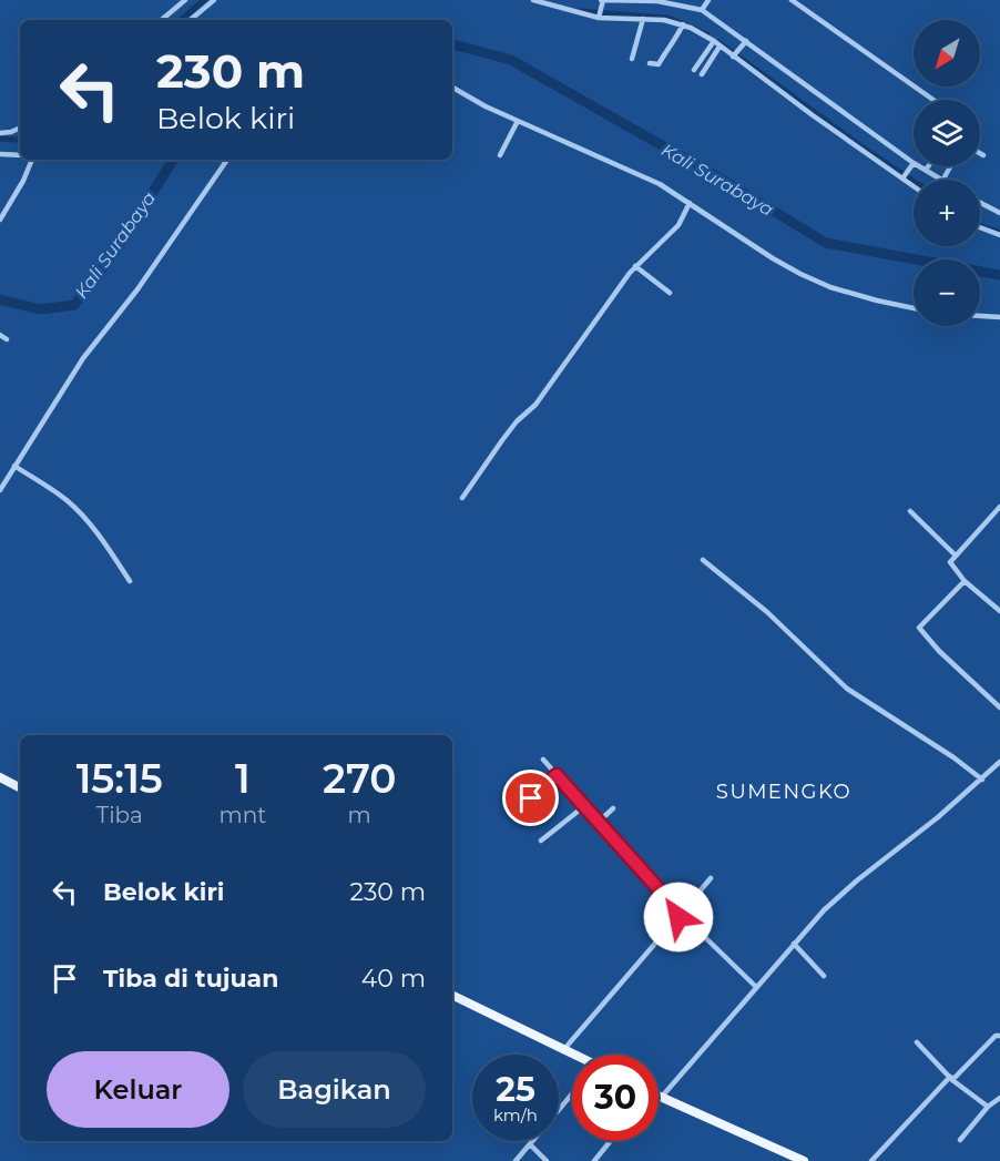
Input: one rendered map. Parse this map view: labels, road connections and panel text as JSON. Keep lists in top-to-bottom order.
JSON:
{
  "districts": ["SUMENGKO"],
  "water": ["Kali Surabaya"],
  "north": "bottom left",
  "page": {
    "map_buttons": ["+", "−"],
    "turn": ["230 m", "Belok kiri"],
    "eta": [
      "15:15",
      "Tiba",
      "1",
      "mnt",
      "270",
      "m"
    ],
    "list": [
      {
        "name": "Belok kiri",
        "value": "230 m"
      },
      {
        "name": "Tiba di tujuan",
        "value": "40 m"
      }
    ],
    "buttons": ["Keluar", "Bagikan"],
    "speed": "25 km/h",
    "limit": "30"
  }
}
